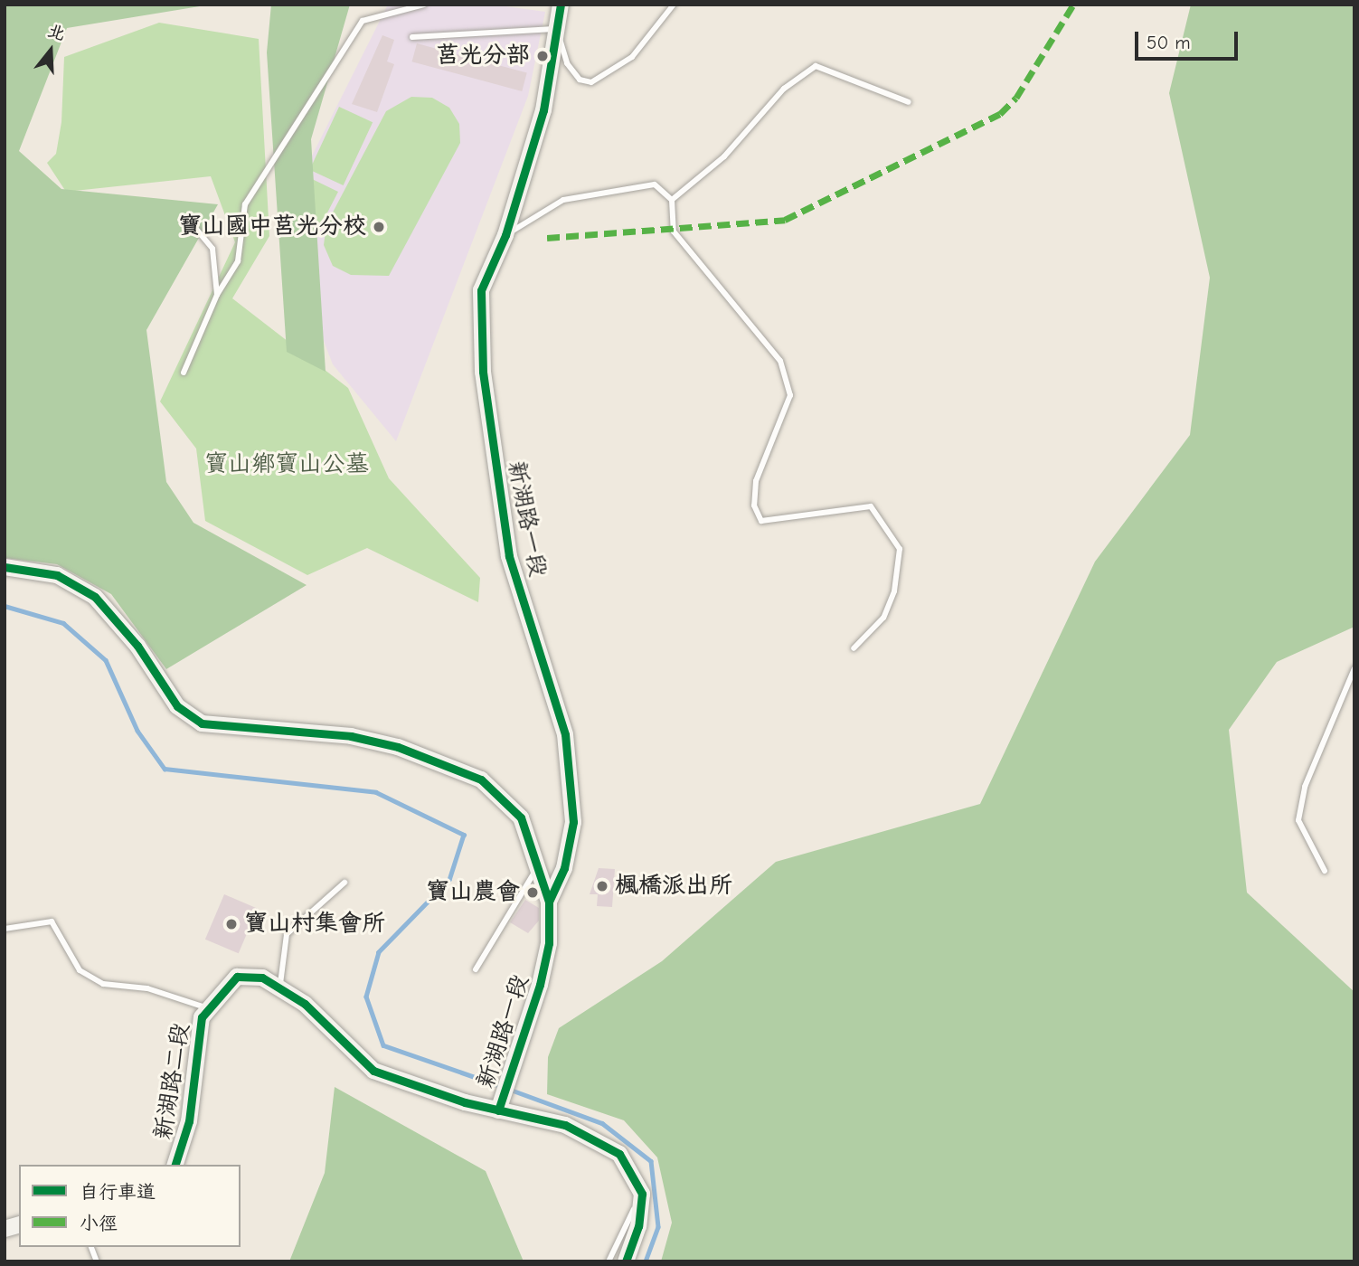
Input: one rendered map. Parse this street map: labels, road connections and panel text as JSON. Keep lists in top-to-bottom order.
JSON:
{
  "streets": {
    "street": ["新湖路一段", "新湖路二段"]
  },
  "parks": ["寶山鄉寶山公墓"],
  "places": [
    "莒光分部",
    "寶山國中莒光分校",
    "楓橋派出所",
    "寶山農會",
    "寶山村集會所"
  ],
  "legend": ["自行車道", "小徑"],
  "scale_bar": "50 m",
  "north": "top"
}
